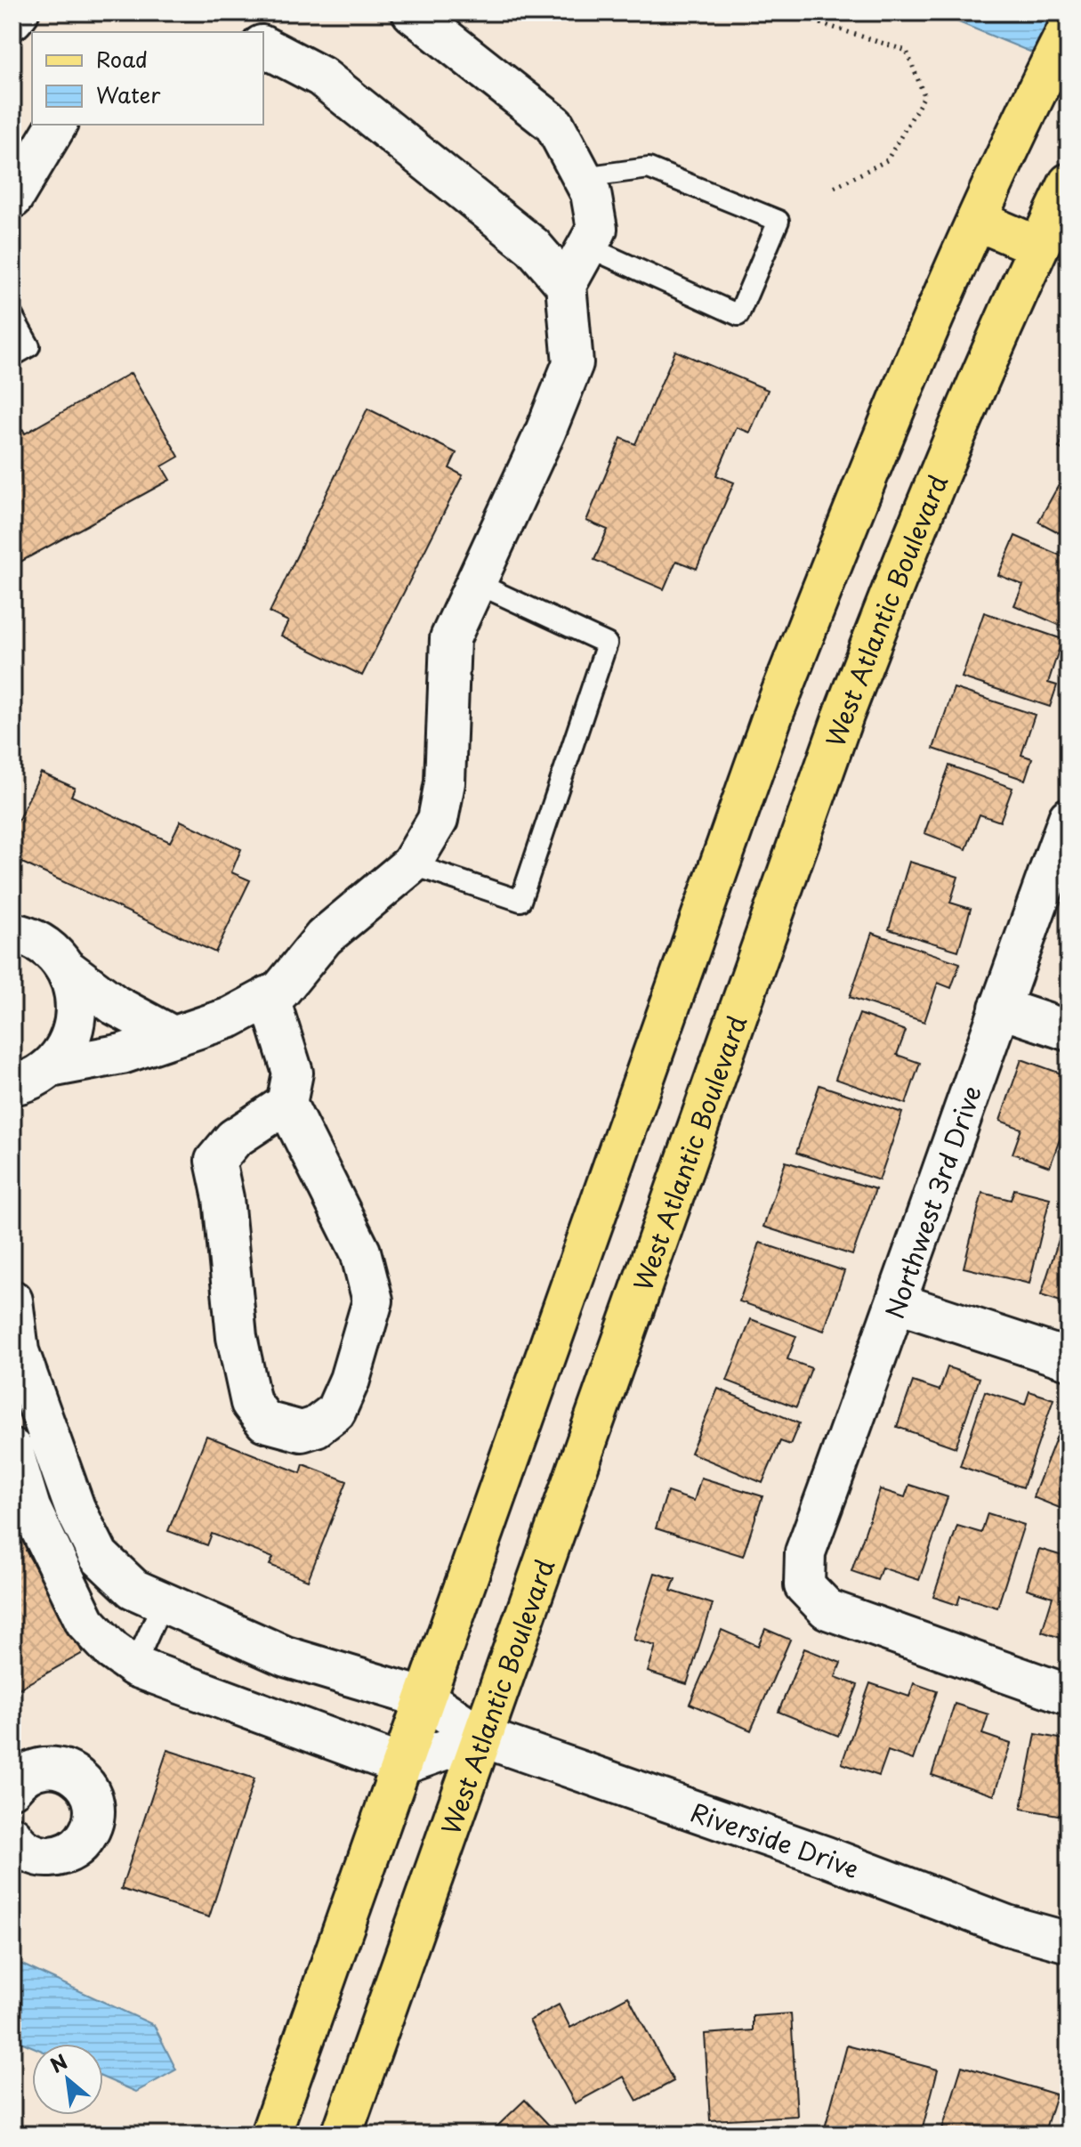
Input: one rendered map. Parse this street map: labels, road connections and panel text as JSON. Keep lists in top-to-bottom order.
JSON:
{
  "streets": {
    "main road": ["West Atlantic Boulevard"],
    "street": ["Northwest 3rd Drive", "Riverside Drive"]
  },
  "crossings": [
    ["West Atlantic Boulevard", "Riverside Drive"]
  ],
  "legend": ["Road", "Water"],
  "north": "top left"
}
